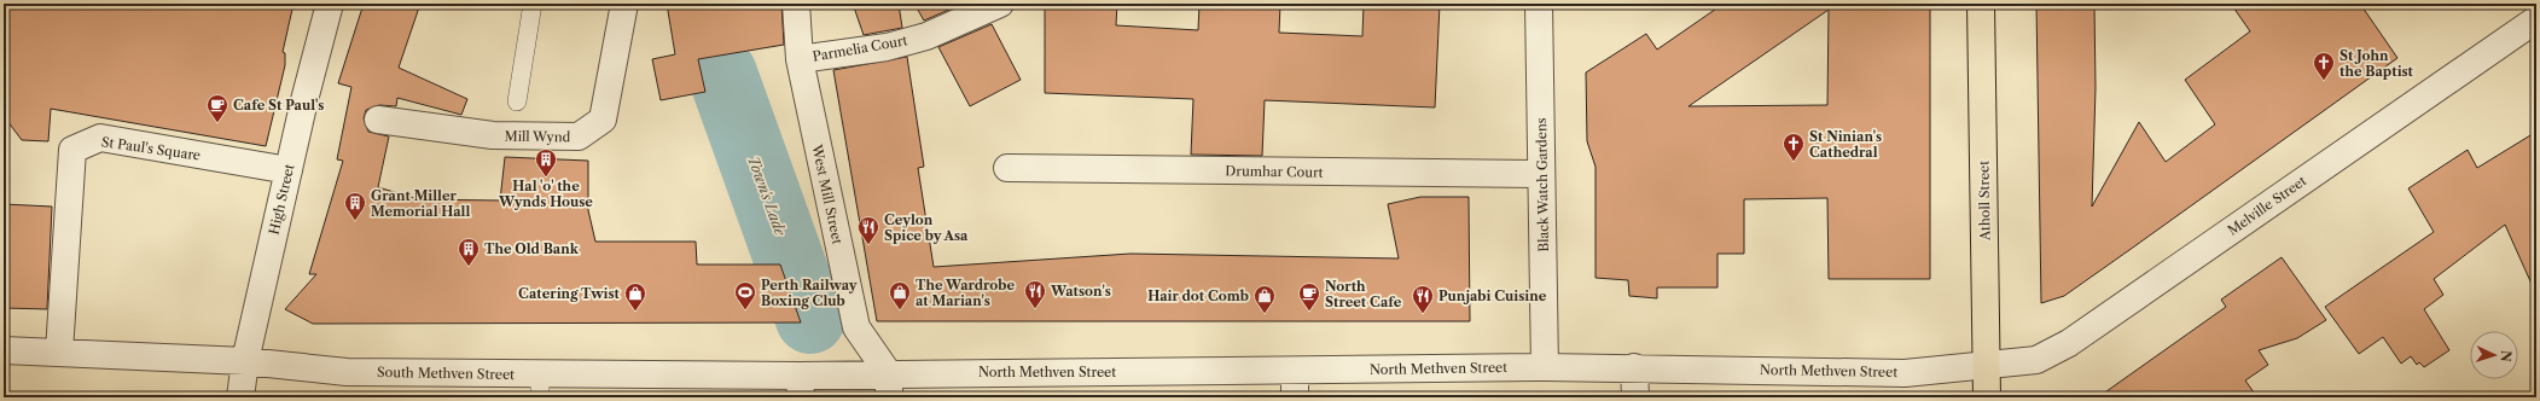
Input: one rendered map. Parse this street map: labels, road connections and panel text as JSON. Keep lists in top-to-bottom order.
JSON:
{
  "streets": {
    "main road": ["Atholl Street"],
    "street": [
      "Parmelia Court",
      "Mill Wynd",
      "St Paul's Square",
      "Drumhar Court",
      "Black Watch Gardens",
      "West Mill Street",
      "High Street",
      "Melville Street",
      "North Methven Street",
      "South Methven Street"
    ]
  },
  "crossings": [
    ["Parmelia Court", "West Mill Street"],
    ["St Paul's Square", "High Street"],
    ["St Paul's Square", "South Methven Street"],
    ["Drumhar Court", "Black Watch Gardens"],
    ["Black Watch Gardens", "North Methven Street"],
    ["West Mill Street", "North Methven Street"],
    ["West Mill Street", "South Methven Street"],
    ["High Street", "South Methven Street"],
    ["Atholl Street", "Melville Street"],
    ["Atholl Street", "North Methven Street"],
    ["Melville Street", "North Methven Street"],
    ["North Methven Street", "South Methven Street"]
  ],
  "water": ["Town's Lade"],
  "places": {
    "church": ["St John the Baptist", "St Ninian's Cathedral"],
    "cafe": ["Cafe St Paul's", "North Street Cafe"],
    "building": ["Hal 'o' the Wynds House", "Grant Miller Memorial Hall", "The Old Bank"],
    "restaurant": ["Ceylon Spice by Asa", "Watson's", "Punjabi Cuisine"],
    "sports": ["Perth Railway Boxing Club"],
    "shop": ["The Wardrobe at Marian's", "Catering Twist", "Hair dot Comb"]
  },
  "north": "right"
}
